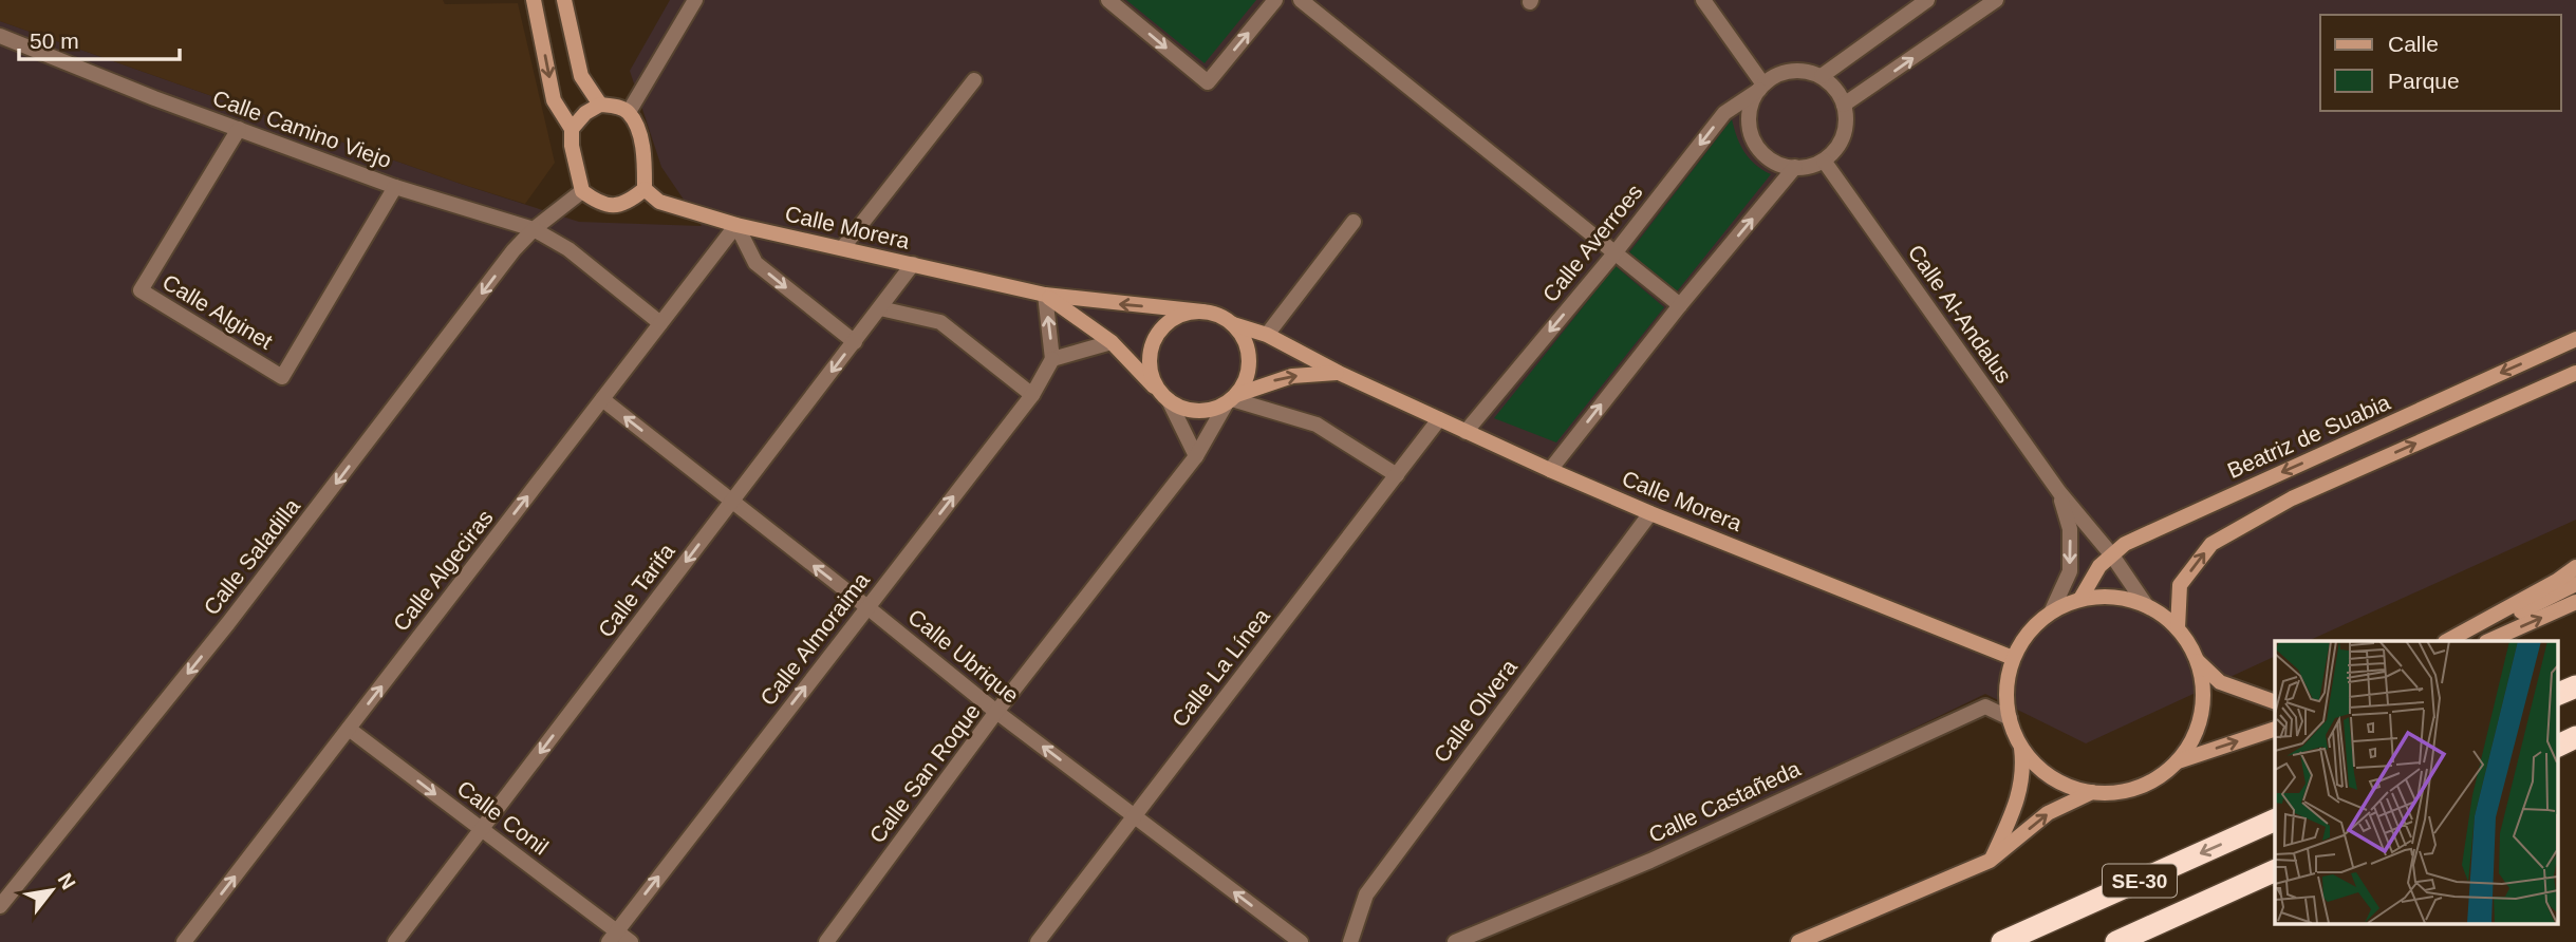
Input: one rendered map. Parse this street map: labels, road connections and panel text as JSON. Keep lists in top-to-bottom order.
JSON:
{
  "streets": {
    "highway": ["SE-30"],
    "street": [
      "Calle Camino Viejo",
      "Calle Morera",
      "Calle Averroes",
      "Calle Alginet",
      "Calle Al-Andalus",
      "Beatriz de Suabia",
      "Calle Saladilla",
      "Calle Algeciras",
      "Calle Tarifa",
      "Calle Almoraima",
      "Calle Ubrique",
      "Calle La Línea",
      "Calle Olvera",
      "Calle San Roque",
      "Calle Castañeda",
      "Calle Conil"
    ]
  },
  "crossings": [
    ["Calle Camino Viejo", "Calle Alginet"],
    ["Calle Camino Viejo", "Calle Saladilla"],
    ["Calle Camino Viejo", "Calle Algeciras"],
    ["Calle Morera", "Calle Averroes"],
    ["Calle Morera", "Calle Al-Andalus"],
    ["Calle Morera", "Beatriz de Suabia"],
    ["Calle Morera", "Calle Algeciras"],
    ["Calle Morera", "Calle Tarifa"],
    ["Calle Morera", "Calle La Línea"],
    ["Calle Morera", "Calle Olvera"],
    ["Calle Morera", "Calle San Roque"],
    ["Calle Morera", "Calle Castañeda"],
    ["Calle Averroes", "Calle Al-Andalus"],
    ["Calle Al-Andalus", "Beatriz de Suabia"],
    ["Calle Al-Andalus", "Calle Castañeda"],
    ["Beatriz de Suabia", "Calle Castañeda"],
    ["Calle Algeciras", "Calle Ubrique"],
    ["Calle Algeciras", "Calle Conil"],
    ["Calle Tarifa", "Calle Ubrique"],
    ["Calle Tarifa", "Calle Conil"],
    ["Calle Almoraima", "Calle Ubrique"],
    ["Calle Almoraima", "Calle Conil"],
    ["Calle Ubrique", "Calle La Línea"],
    ["Calle Ubrique", "Calle San Roque"]
  ],
  "one_way": [
    "Calle Saladilla",
    "Calle Algeciras",
    "Calle Tarifa",
    "Calle Almoraima",
    "Calle Ubrique",
    "Calle Conil"
  ],
  "legend": ["Calle", "Parque"],
  "scale_bar": "50 m",
  "north": "top right"
}
